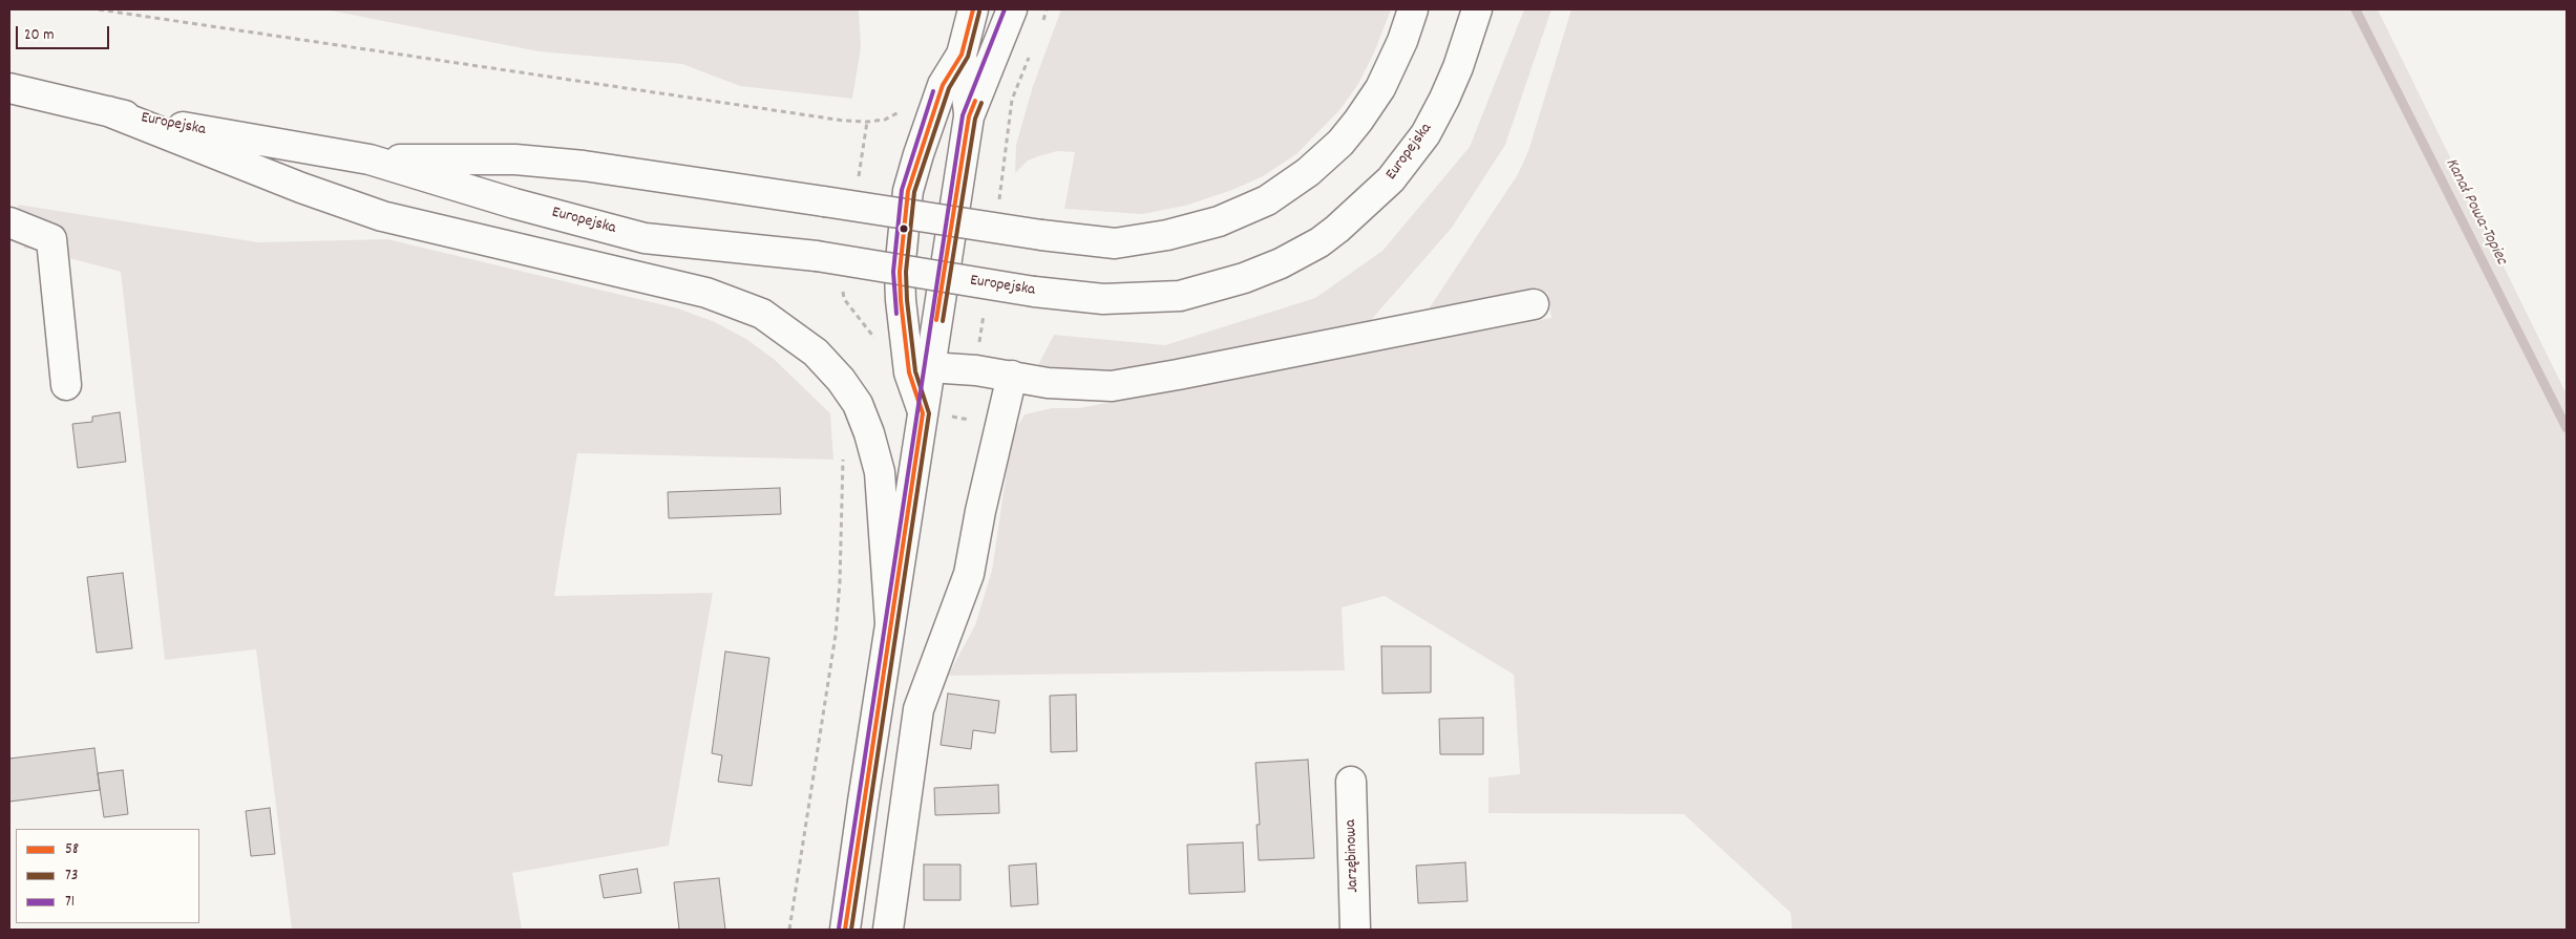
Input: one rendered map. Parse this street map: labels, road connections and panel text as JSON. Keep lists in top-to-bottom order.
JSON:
{
  "streets": {
    "main road": ["Europejska", "Jarzębinowa"]
  },
  "water": ["Kanał Powa-Topiec"],
  "lines": ["transit line 58", "transit line 71", "transit line 73"],
  "legend": ["58", "73", "71"],
  "scale_bar": "20 m"
}
